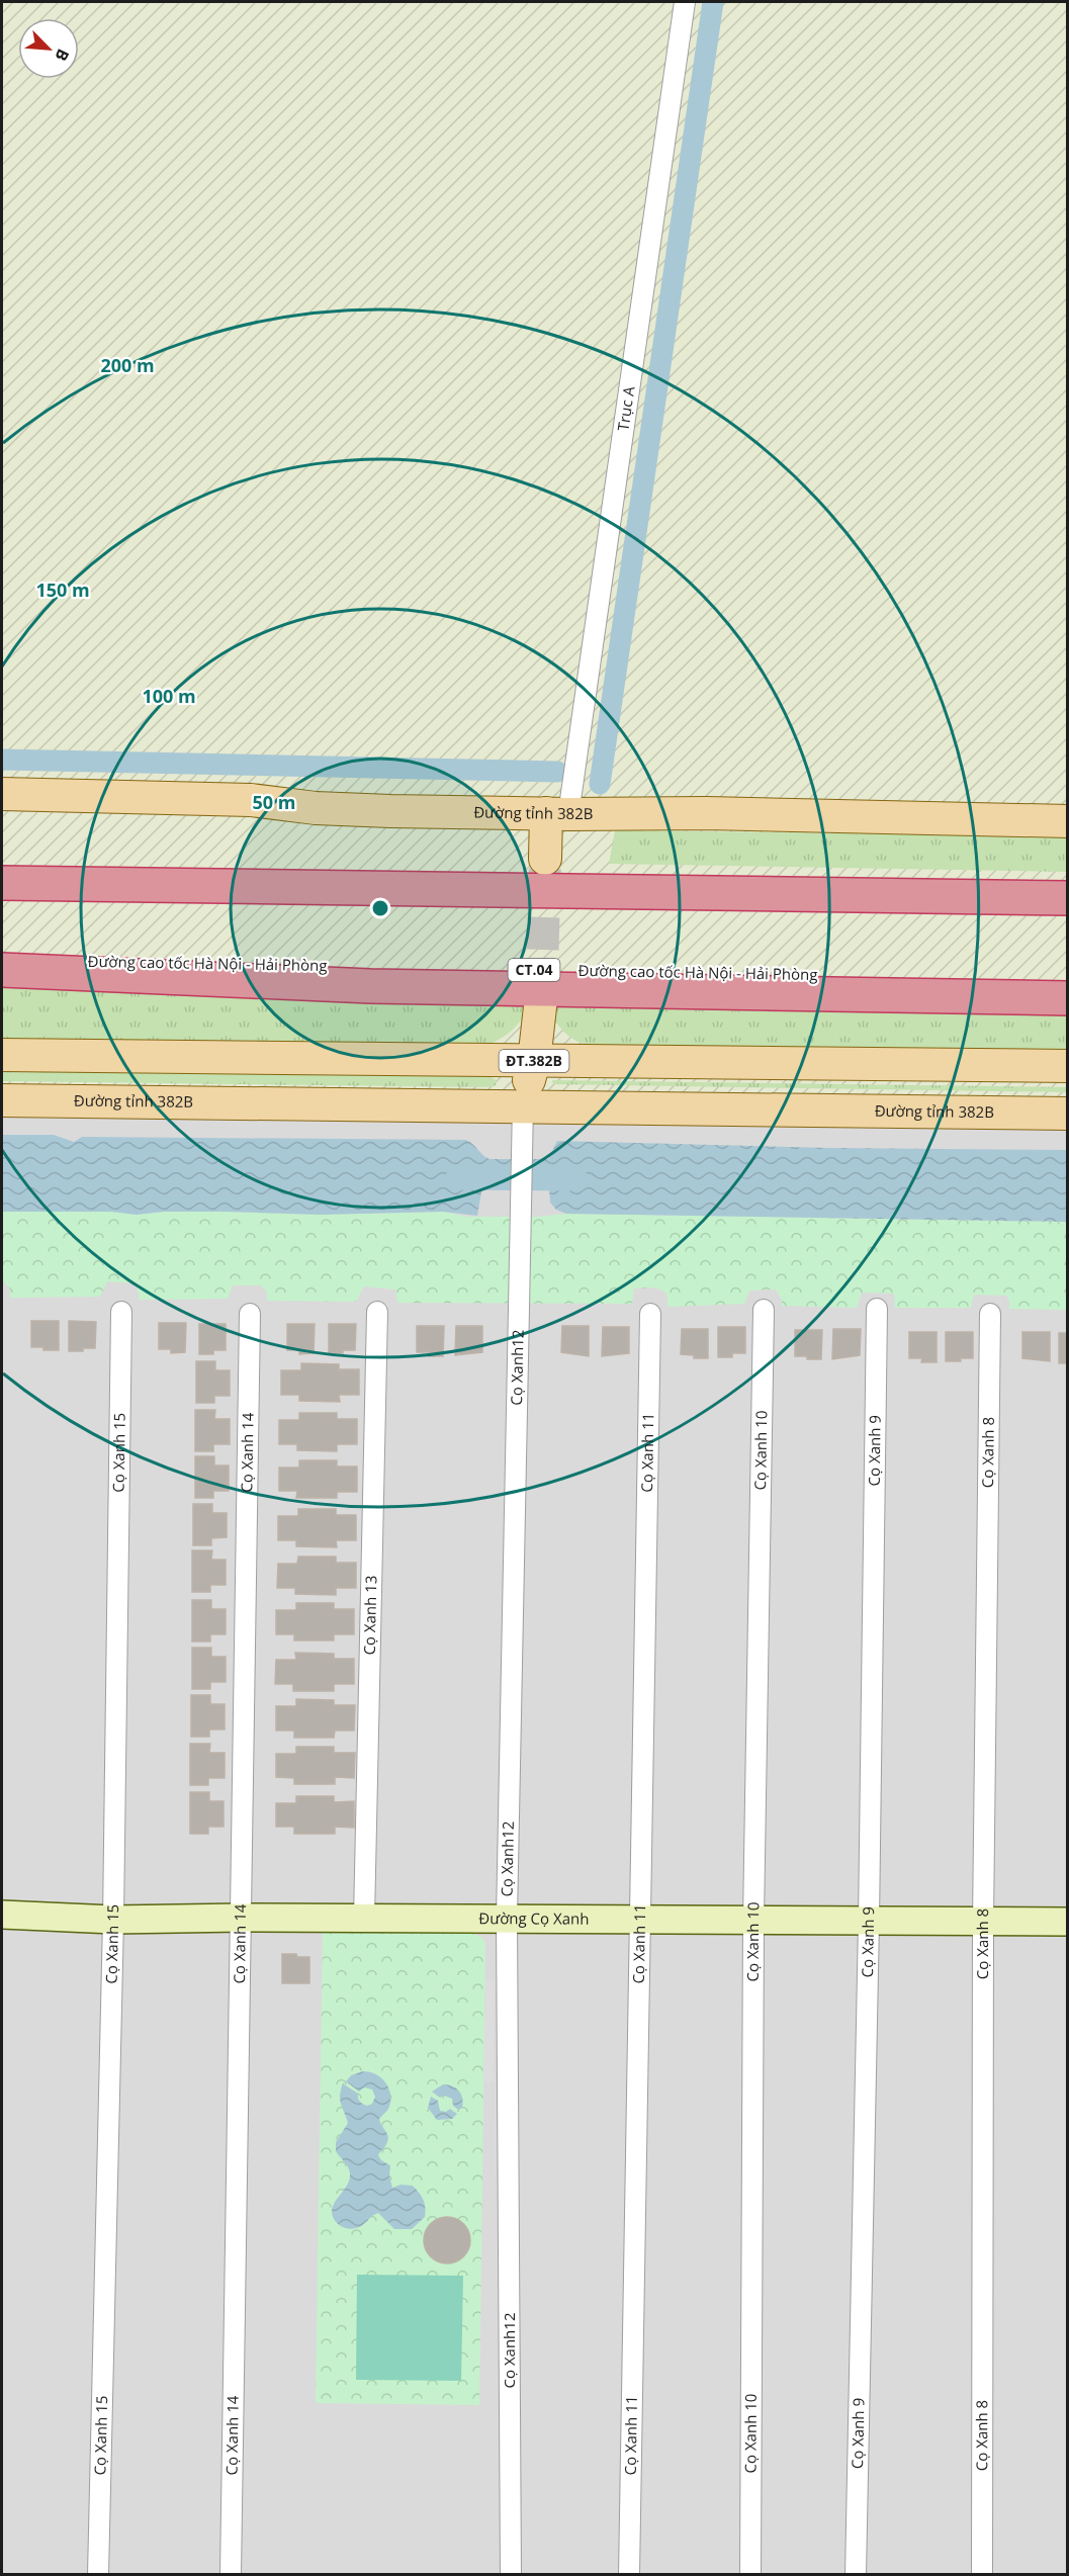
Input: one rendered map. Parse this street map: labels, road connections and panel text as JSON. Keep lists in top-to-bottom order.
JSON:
{
  "streets": {
    "highway": ["Đường cao tốc Hà Nội - Hải Phòng", "CT.04"],
    "main road": ["Đường tỉnh 382B", "ĐT.382B"],
    "street": [
      "Trục A",
      "Cọ Xanh12",
      "Cọ Xanh 10",
      "Cọ Xanh 9",
      "Cọ Xanh 15",
      "Cọ Xanh 11",
      "Cọ Xanh 8",
      "Cọ Xanh 14",
      "Cọ Xanh 13",
      "Đường Cọ Xanh"
    ]
  },
  "crossings": [
    ["Trục A", "Đường tỉnh 382B"],
    ["Đường tỉnh 382B", "Cọ Xanh12"],
    ["Cọ Xanh12", "Đường Cọ Xanh"],
    ["Cọ Xanh 10", "Đường Cọ Xanh"],
    ["Cọ Xanh 9", "Đường Cọ Xanh"],
    ["Cọ Xanh 15", "Đường Cọ Xanh"],
    ["Cọ Xanh 11", "Đường Cọ Xanh"],
    ["Cọ Xanh 8", "Đường Cọ Xanh"],
    ["Cọ Xanh 14", "Đường Cọ Xanh"],
    ["Cọ Xanh 13", "Đường Cọ Xanh"]
  ],
  "north": "bottom right",
  "rings": [
    "200 m",
    "150 m",
    "100 m",
    "50 m"
  ]
}
